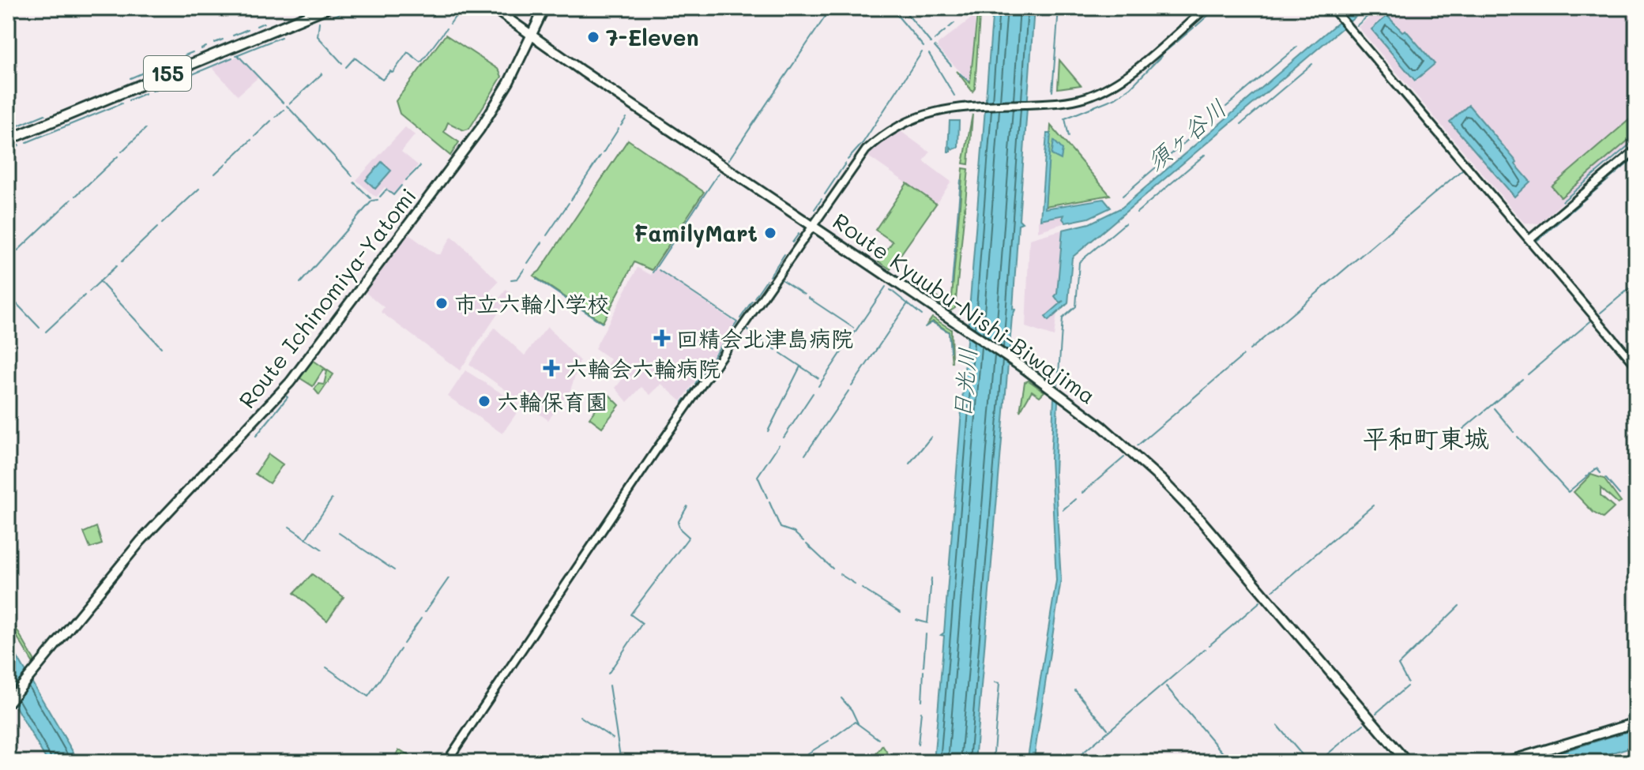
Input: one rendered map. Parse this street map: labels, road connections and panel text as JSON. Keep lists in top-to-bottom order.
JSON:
{
  "streets": {
    "highway": ["155"],
    "main road": ["Route Ichinomiya-Yatomi", "Route Kyuubu-Nishi-Biwajima"]
  },
  "crossings": [
    ["Route Ichinomiya-Yatomi", "Route Kyuubu-Nishi-Biwajima"]
  ],
  "districts": ["平和町東城"],
  "water": ["須ヶ谷川", "日光川"],
  "places": {
    "other": [
      "7-Eleven",
      "FamilyMart",
      "市立六輪小学校",
      "六輪保育園"
    ],
    "health": ["回精会北津島病院", "六輪会六輪病院"]
  }
}
